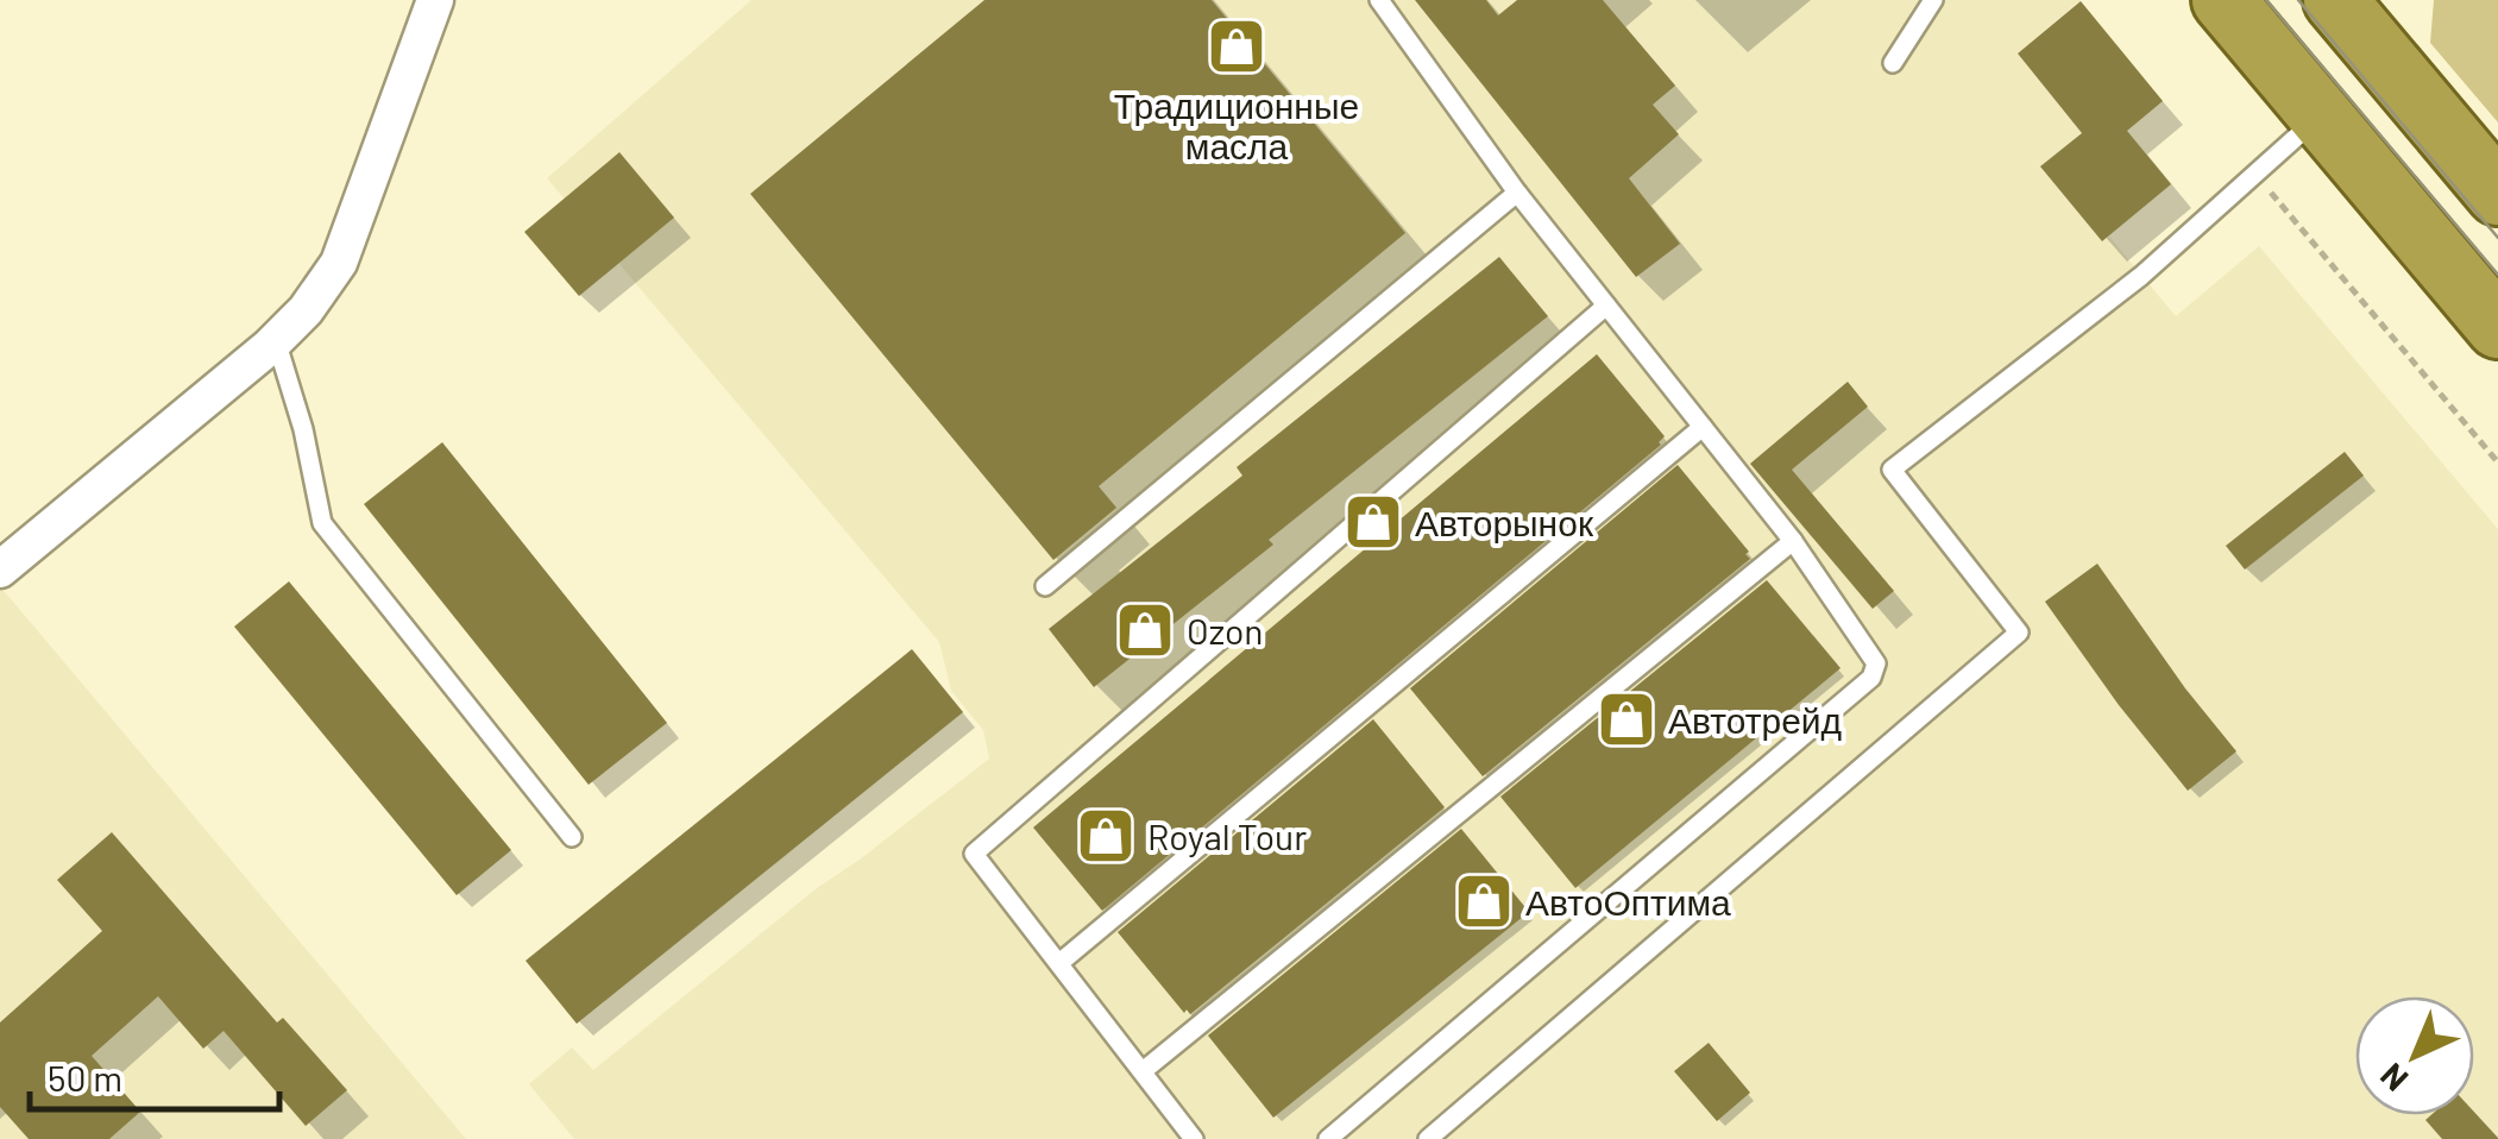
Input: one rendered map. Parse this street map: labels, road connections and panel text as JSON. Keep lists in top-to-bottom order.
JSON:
{
  "places": {
    "shop": [
      "Традиционные масла",
      "Авторынок",
      "Ozon",
      "Автотрейд",
      "Royal Tour",
      "АвтоОптима"
    ]
  },
  "scale_bar": "50 m",
  "north": "bottom left"
}
